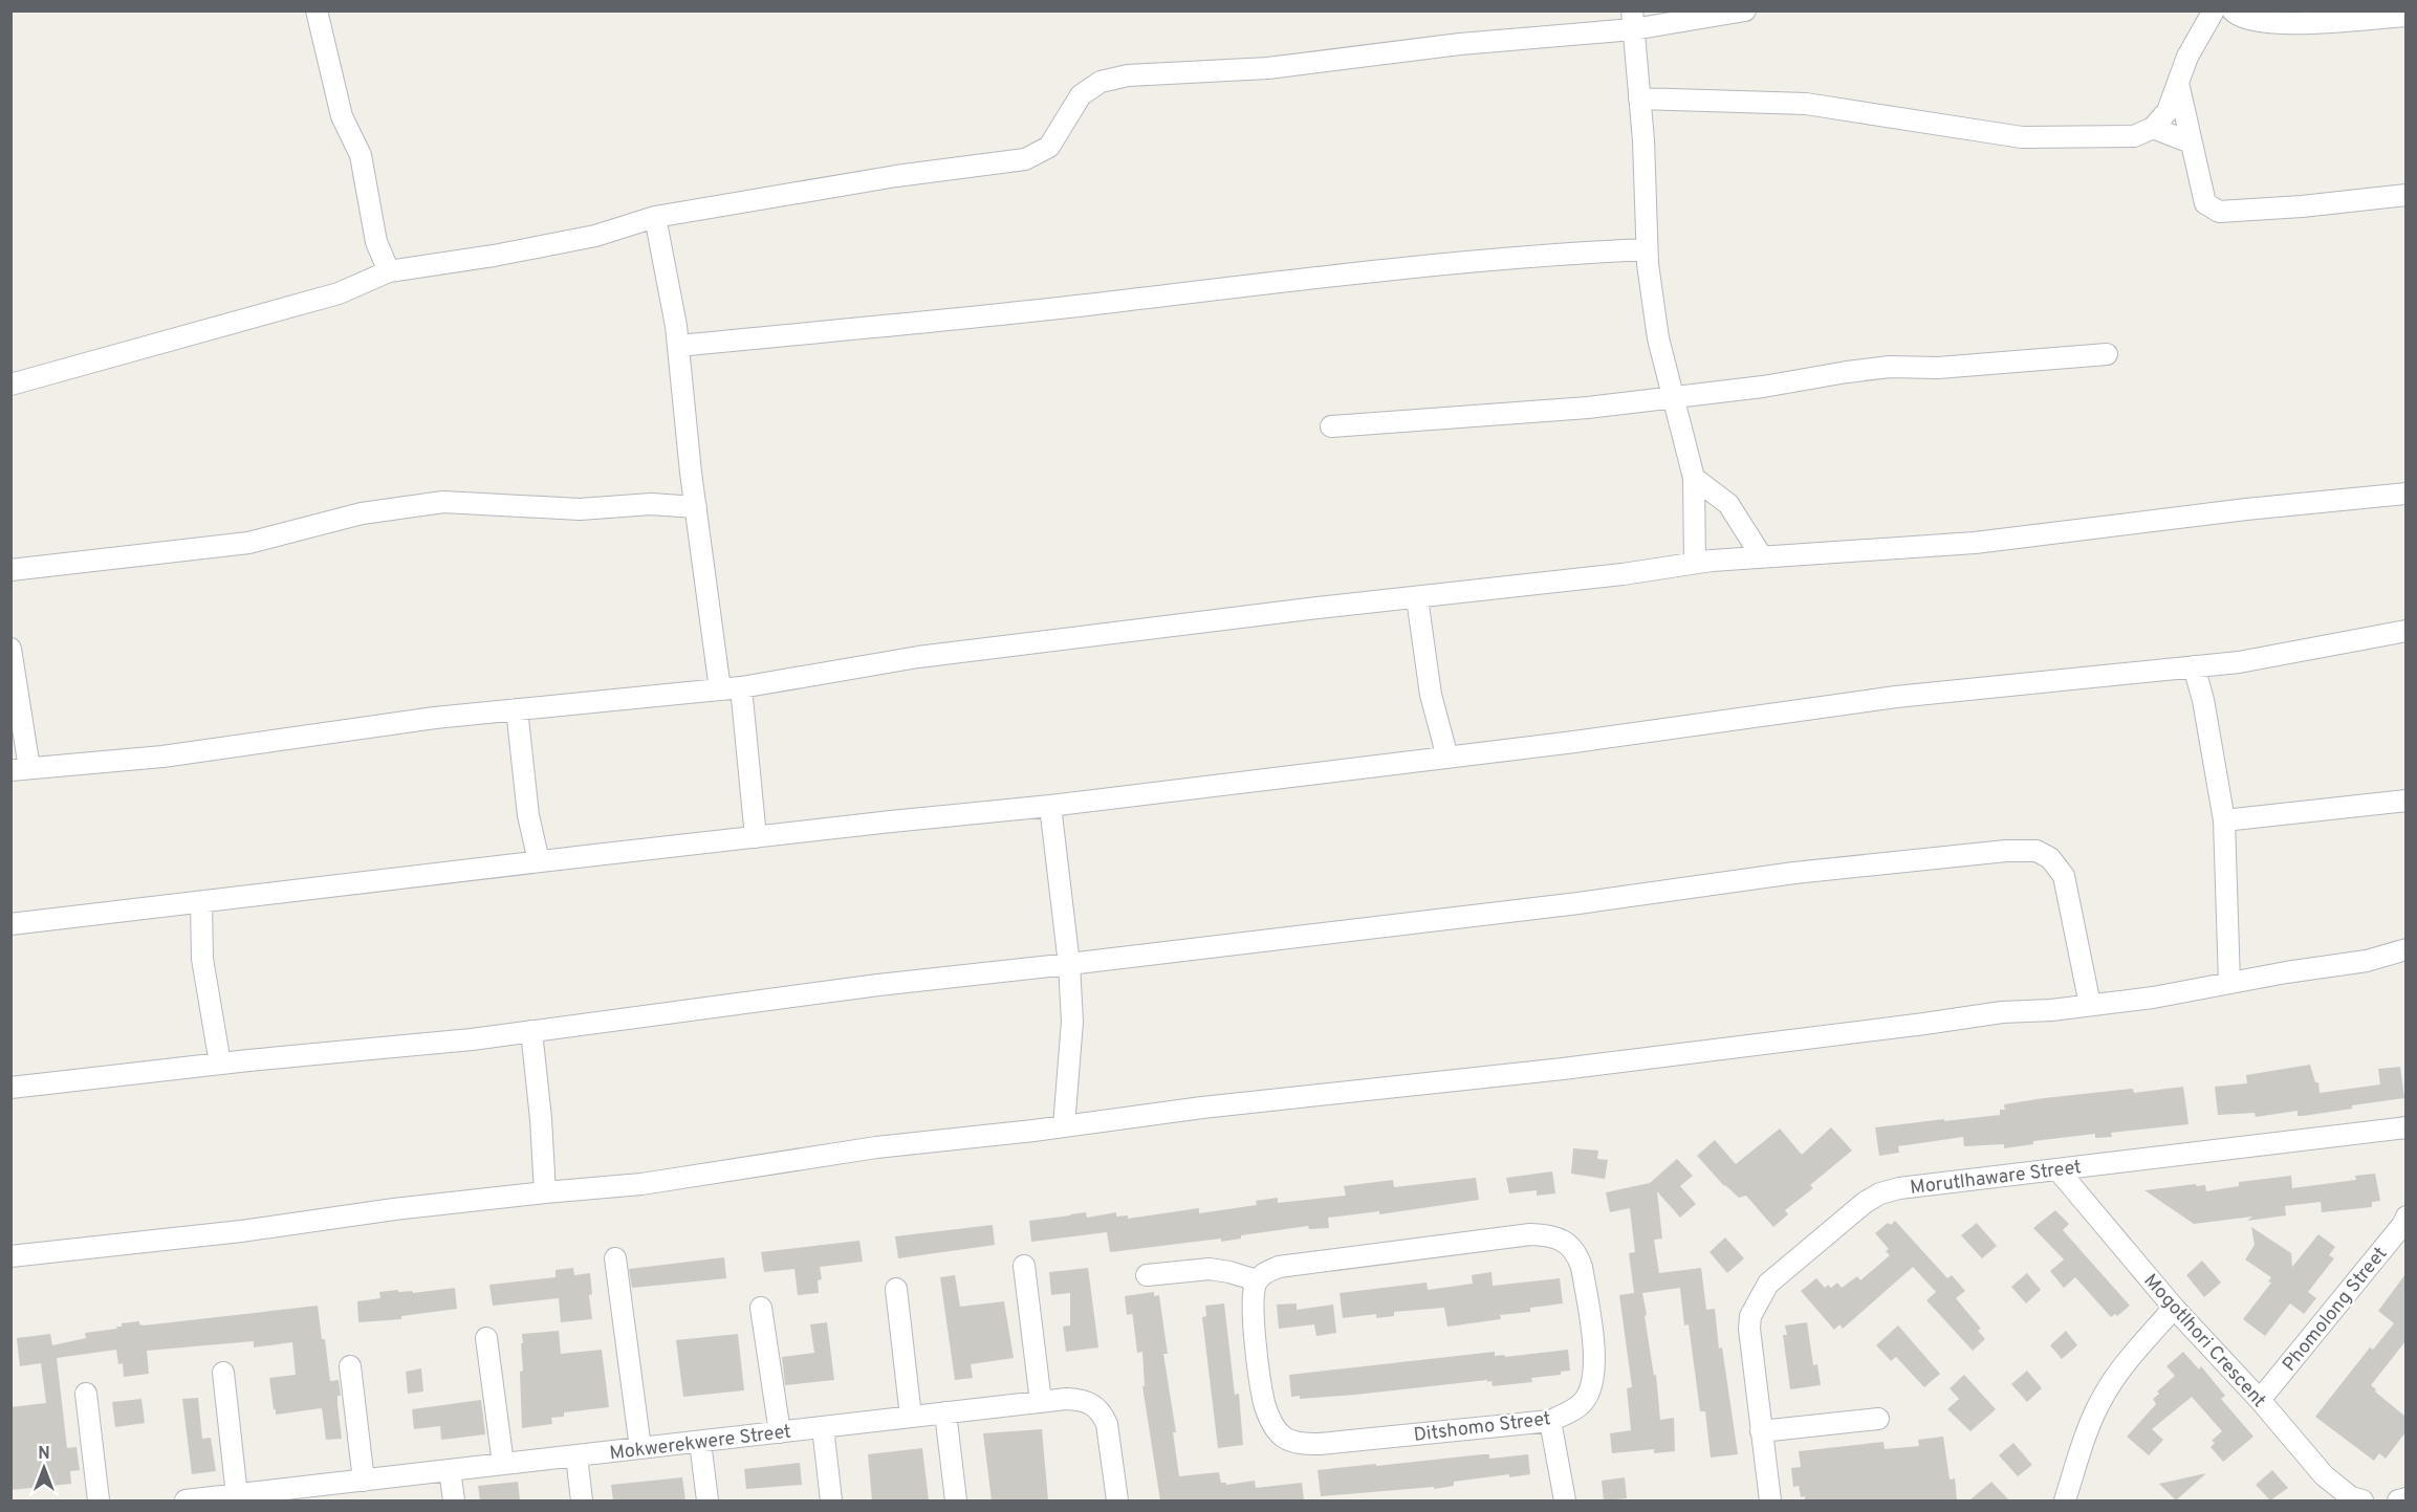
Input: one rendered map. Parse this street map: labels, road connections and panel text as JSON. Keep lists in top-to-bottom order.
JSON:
{
  "streets": {
    "street": [
      "Morutlhaware Street",
      "Phomolong Street",
      "Mogotlhori Crescent",
      "Ditshomo Street",
      "Mokwerekwere Street"
    ]
  },
  "crossings": [
    ["Morutlhaware Street", "Mogotlhori Crescent"],
    ["Phomolong Street", "Mogotlhori Crescent"]
  ],
  "north": "top"
}
